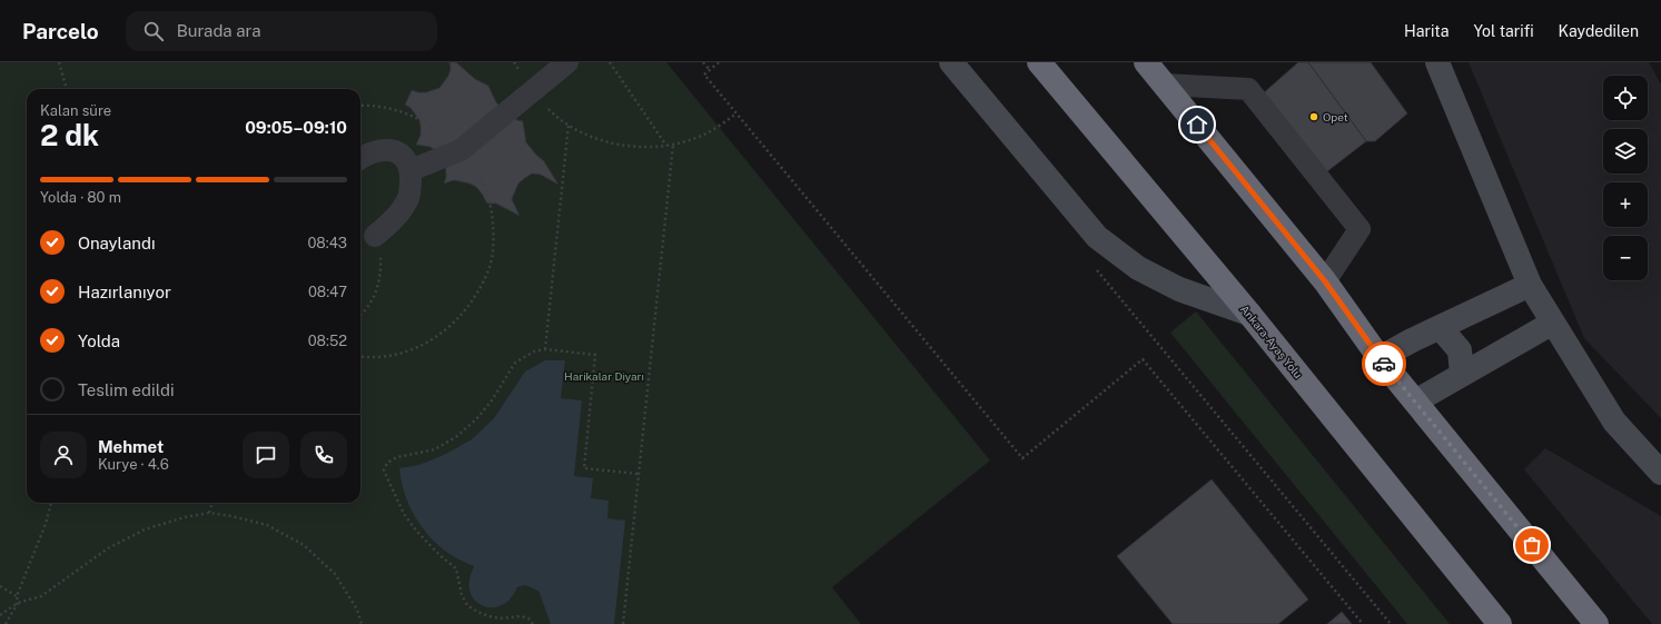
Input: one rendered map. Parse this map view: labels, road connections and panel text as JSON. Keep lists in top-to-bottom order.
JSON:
{
  "streets": {
    "highway": ["Ankara-Ayaş Yolu"]
  },
  "parks": ["Harikalar Diyarı"],
  "places": ["Opet"],
  "page": {
    "header": "Parcelo",
    "search": "Burada ara",
    "nav": ["Harita", "Yol tarifi", "Kaydedilen"],
    "map_buttons": ["+", "−"],
    "heading": ["2 dk", "Kalan süre", "09:05–09:10"],
    "panel": ["Mehmet", "Kurye · 4.6"],
    "bar": "Yolda · 80 m",
    "list": [
      ["Onaylandı", "08:43"],
      ["Hazırlanıyor", "08:47"],
      ["Yolda", "08:52"],
      "Teslim edildi"
    ]
  }
}
